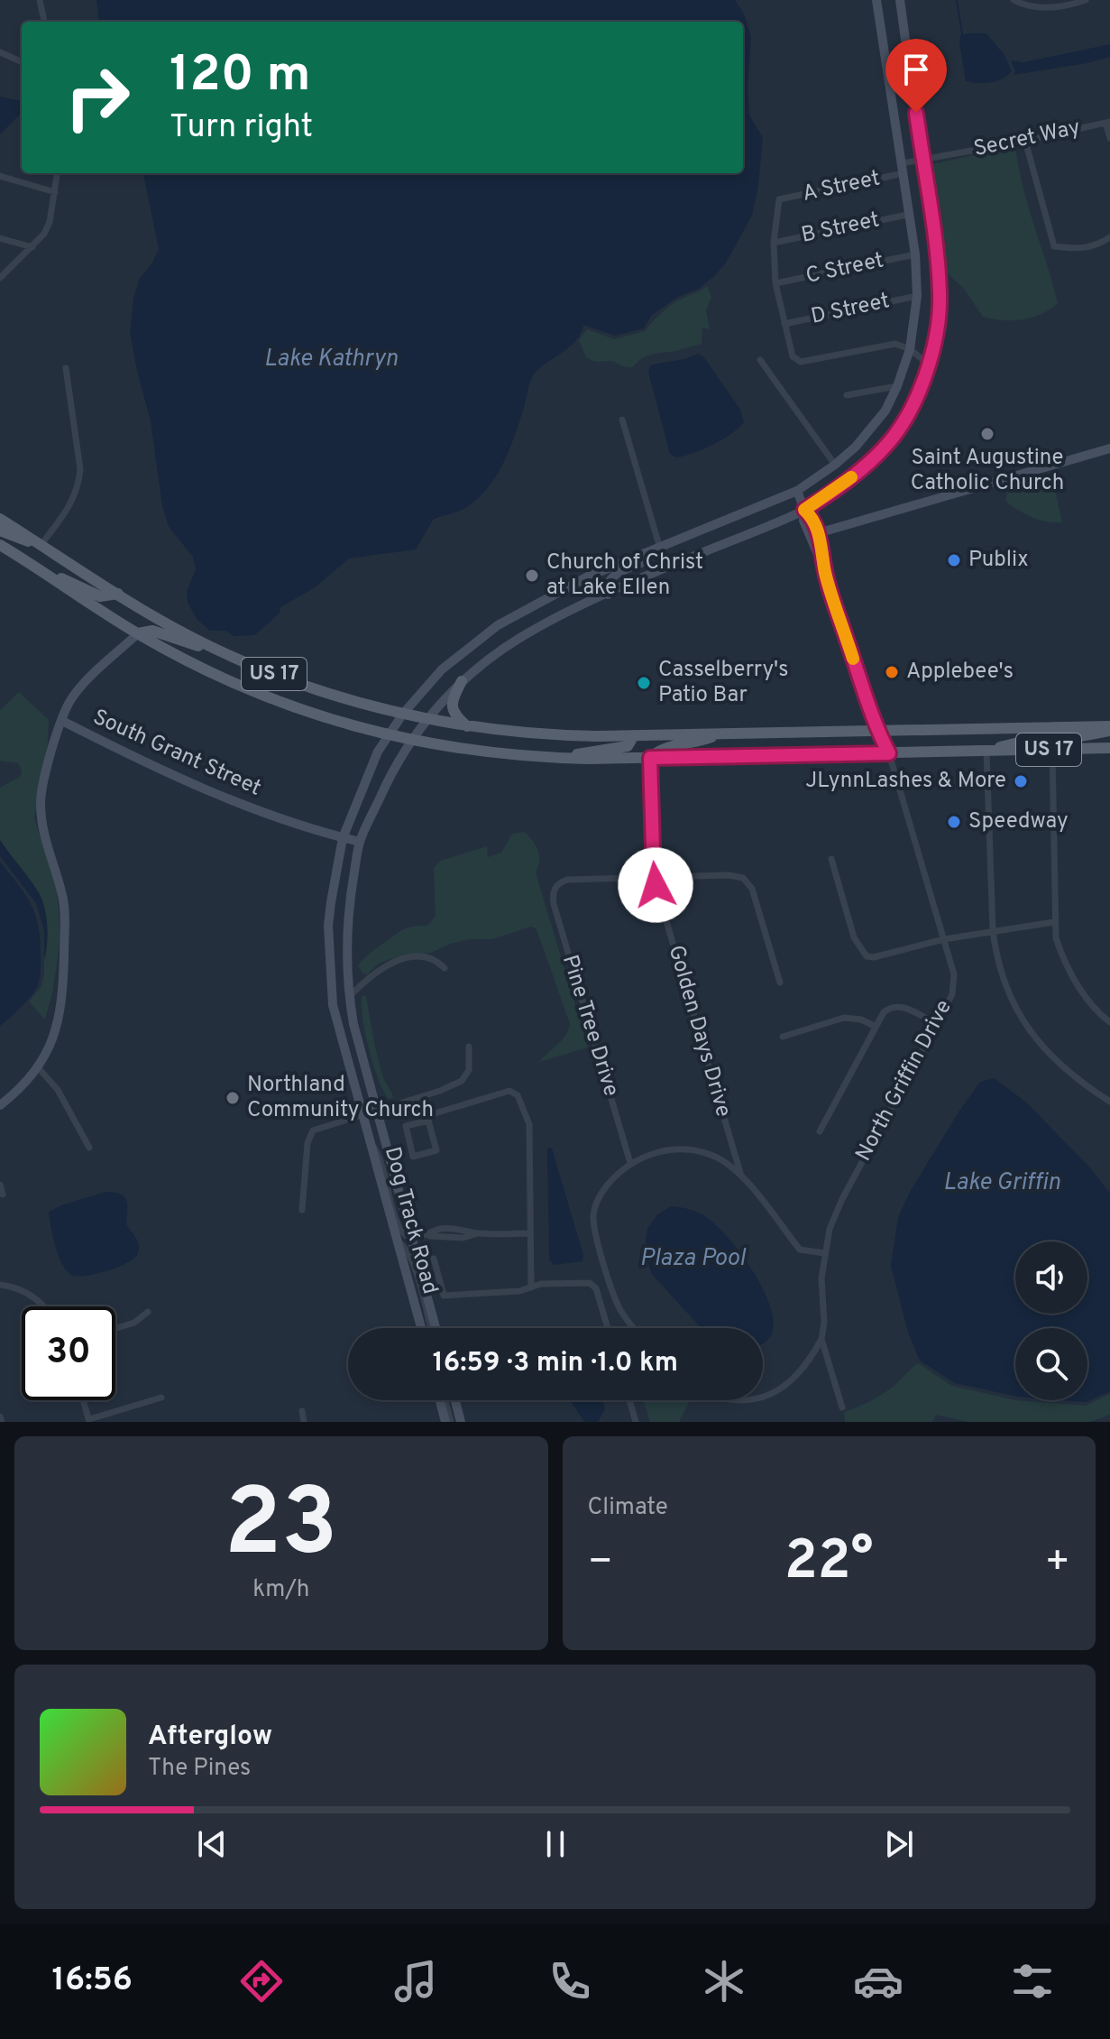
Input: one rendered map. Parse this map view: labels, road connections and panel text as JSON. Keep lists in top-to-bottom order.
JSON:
{
  "streets": {
    "main road": ["US 17", "South Grant Street", "Dog Track Road"],
    "street": [
      "Secret Way",
      "A Street",
      "B Street",
      "C Street",
      "D Street",
      "Pine Tree Drive",
      "Golden Days Drive",
      "North Griffin Drive"
    ]
  },
  "crossings": [
    ["Secret Way", "A Street"],
    ["Secret Way", "Dog Track Road"],
    ["A Street", "B Street"],
    ["US 17", "Golden Days Drive"],
    ["US 17", "North Griffin Drive"],
    ["US 17", "Dog Track Road"],
    ["South Grant Street", "Dog Track Road"],
    ["Pine Tree Drive", "Golden Days Drive"]
  ],
  "water": ["Lake Kathryn", "Lake Griffin", "Plaza Pool"],
  "places": [
    "Saint Augustine Catholic Church",
    "Publix",
    "Church of Christ at Lake Ellen",
    "Applebee's",
    "Casselberry's Patio Bar",
    "JLynnLashes & More",
    "Speedway",
    "Northland Community Church"
  ],
  "page": {
    "turn": ["120 m", "Turn right"],
    "limit": "30",
    "trip": "16:59 · 3 min · 1.0 km",
    "tile": [
      ["23", "km/h"],
      "Climate"
    ],
    "heat": ["−", "22°", "+"],
    "song": ["Afterglow", "The Pines"],
    "tabs": "16:56"
  }
}
